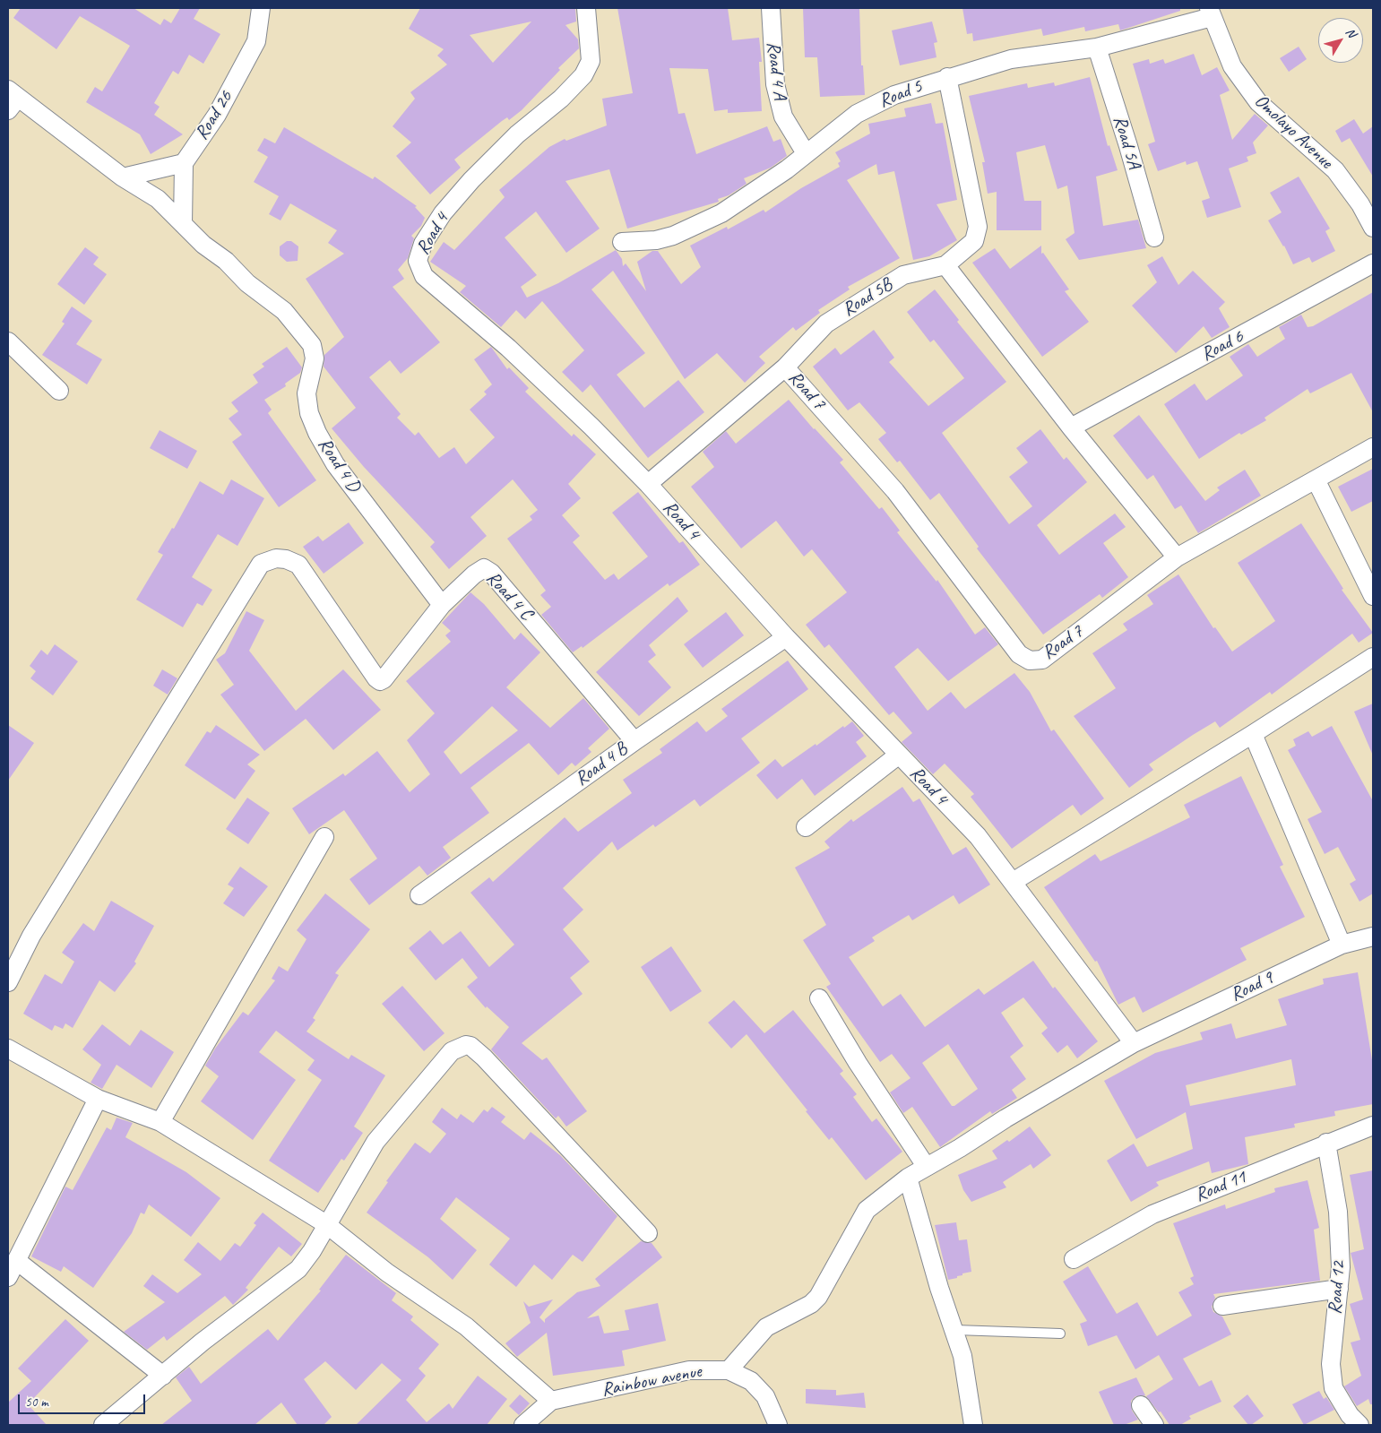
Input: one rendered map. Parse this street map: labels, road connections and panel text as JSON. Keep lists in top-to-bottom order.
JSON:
{
  "streets": {
    "street": [
      "Road 4 A",
      "Road 5",
      "Road 26",
      "Omolayo Avenue",
      "Road 5A",
      "Road 4",
      "Road 5B",
      "Road 6",
      "Road 7",
      "Road 4 D",
      "Road 4 C",
      "Road 4 B",
      "Road 9",
      "Road 11",
      "Road 12",
      "Rainbow avenue"
    ]
  },
  "crossings": [
    ["Road 4 A", "Road 5"],
    ["Road 5", "Omolayo Avenue"],
    ["Road 5", "Road 5A"],
    ["Road 5", "Road 5B"],
    ["Road 4", "Road 5B"],
    ["Road 4", "Road 4 B"],
    ["Road 4", "Road 9"],
    ["Road 5B", "Road 7"],
    ["Road 4 D", "Road 4 C"],
    ["Road 4 C", "Road 4 B"],
    ["Road 9", "Rainbow avenue"],
    ["Road 11", "Road 12"]
  ],
  "scale_bar": "50 m",
  "north": "top right"
}
